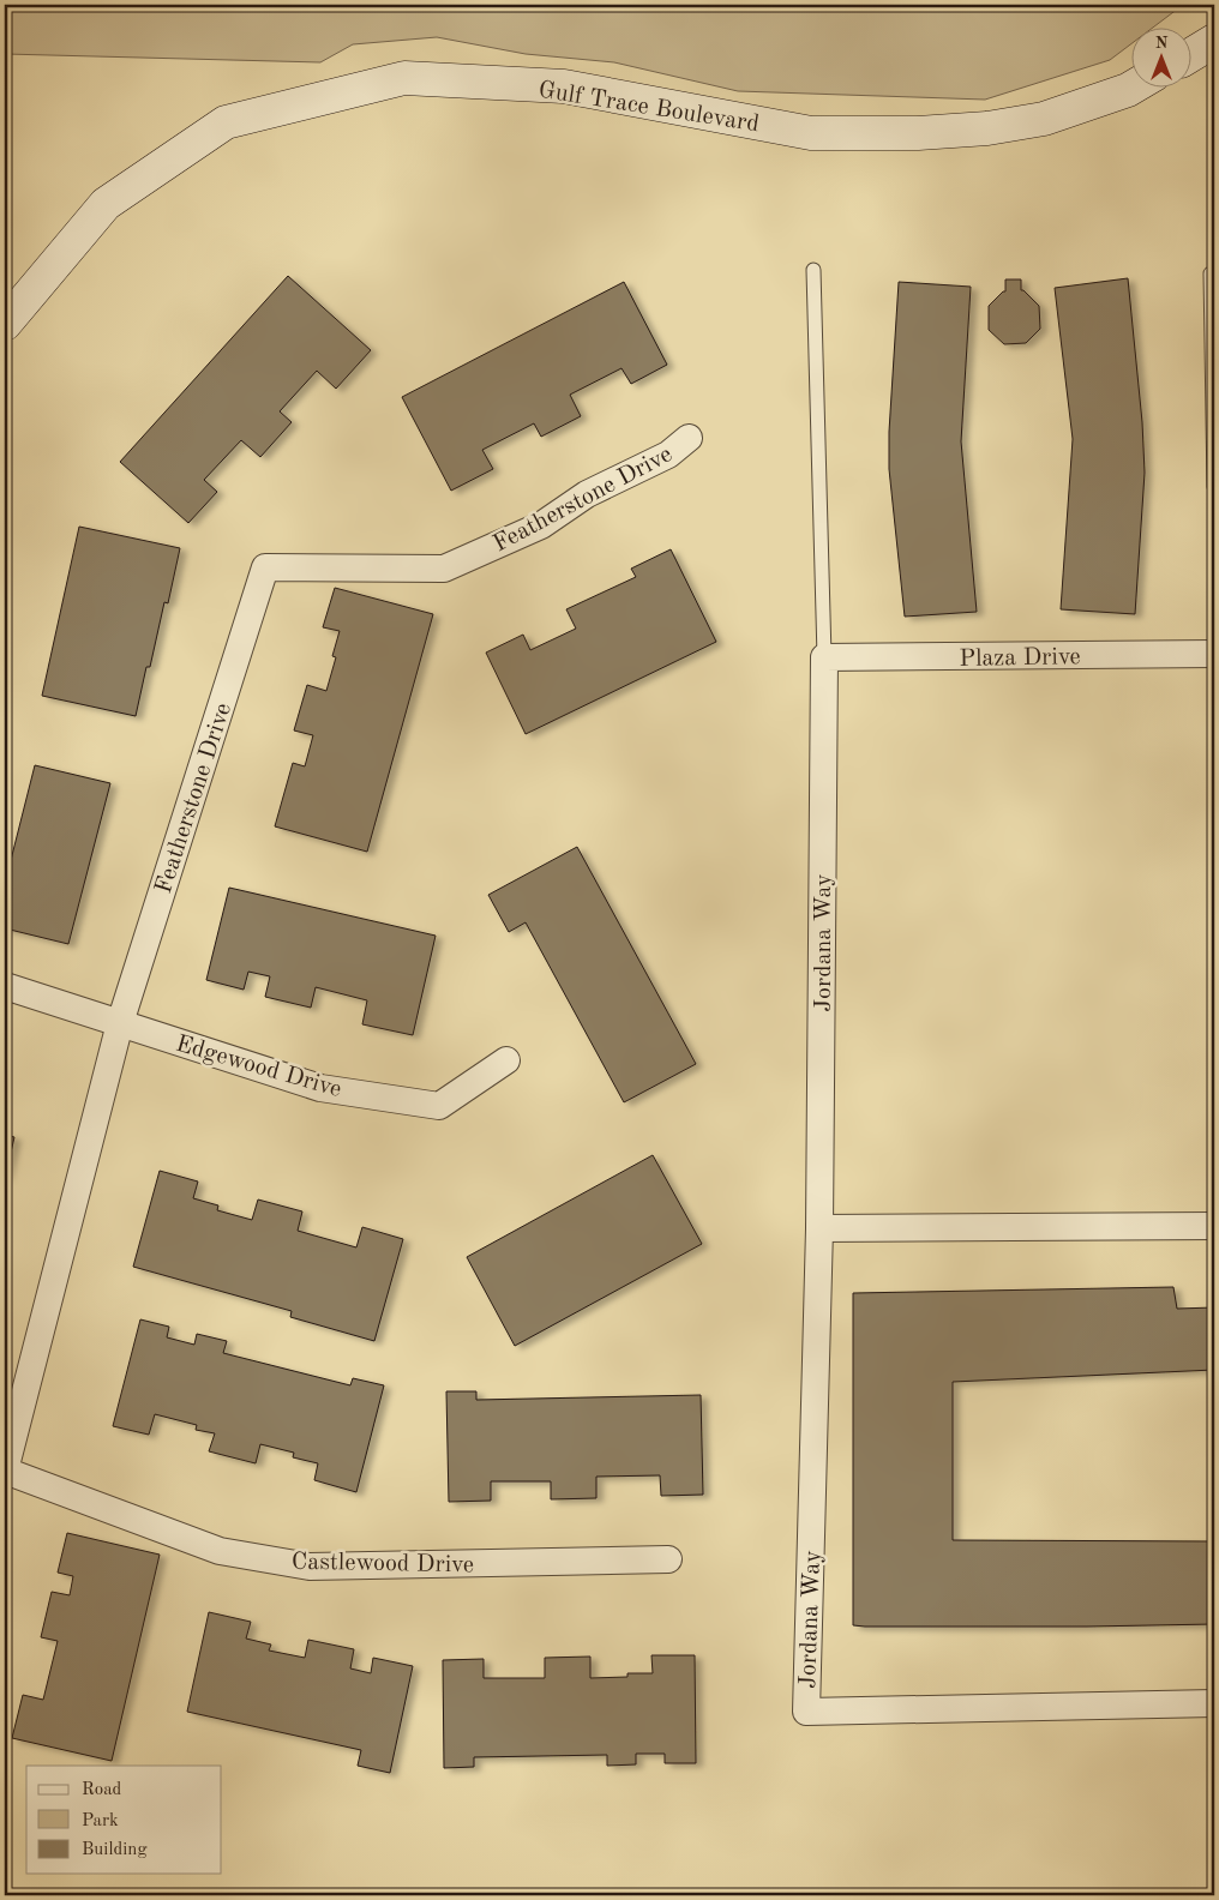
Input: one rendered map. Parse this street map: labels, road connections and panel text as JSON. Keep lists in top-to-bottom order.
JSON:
{
  "streets": {
    "street": [
      "Gulf Trace Boulevard",
      "Featherstone Drive",
      "Plaza Drive",
      "Jordana Way",
      "Edgewood Drive",
      "Castlewood Drive"
    ]
  },
  "crossings": [
    ["Featherstone Drive", "Edgewood Drive"],
    ["Featherstone Drive", "Castlewood Drive"],
    ["Plaza Drive", "Jordana Way"]
  ],
  "legend": ["Road", "Park", "Building"],
  "north": "top"
}
